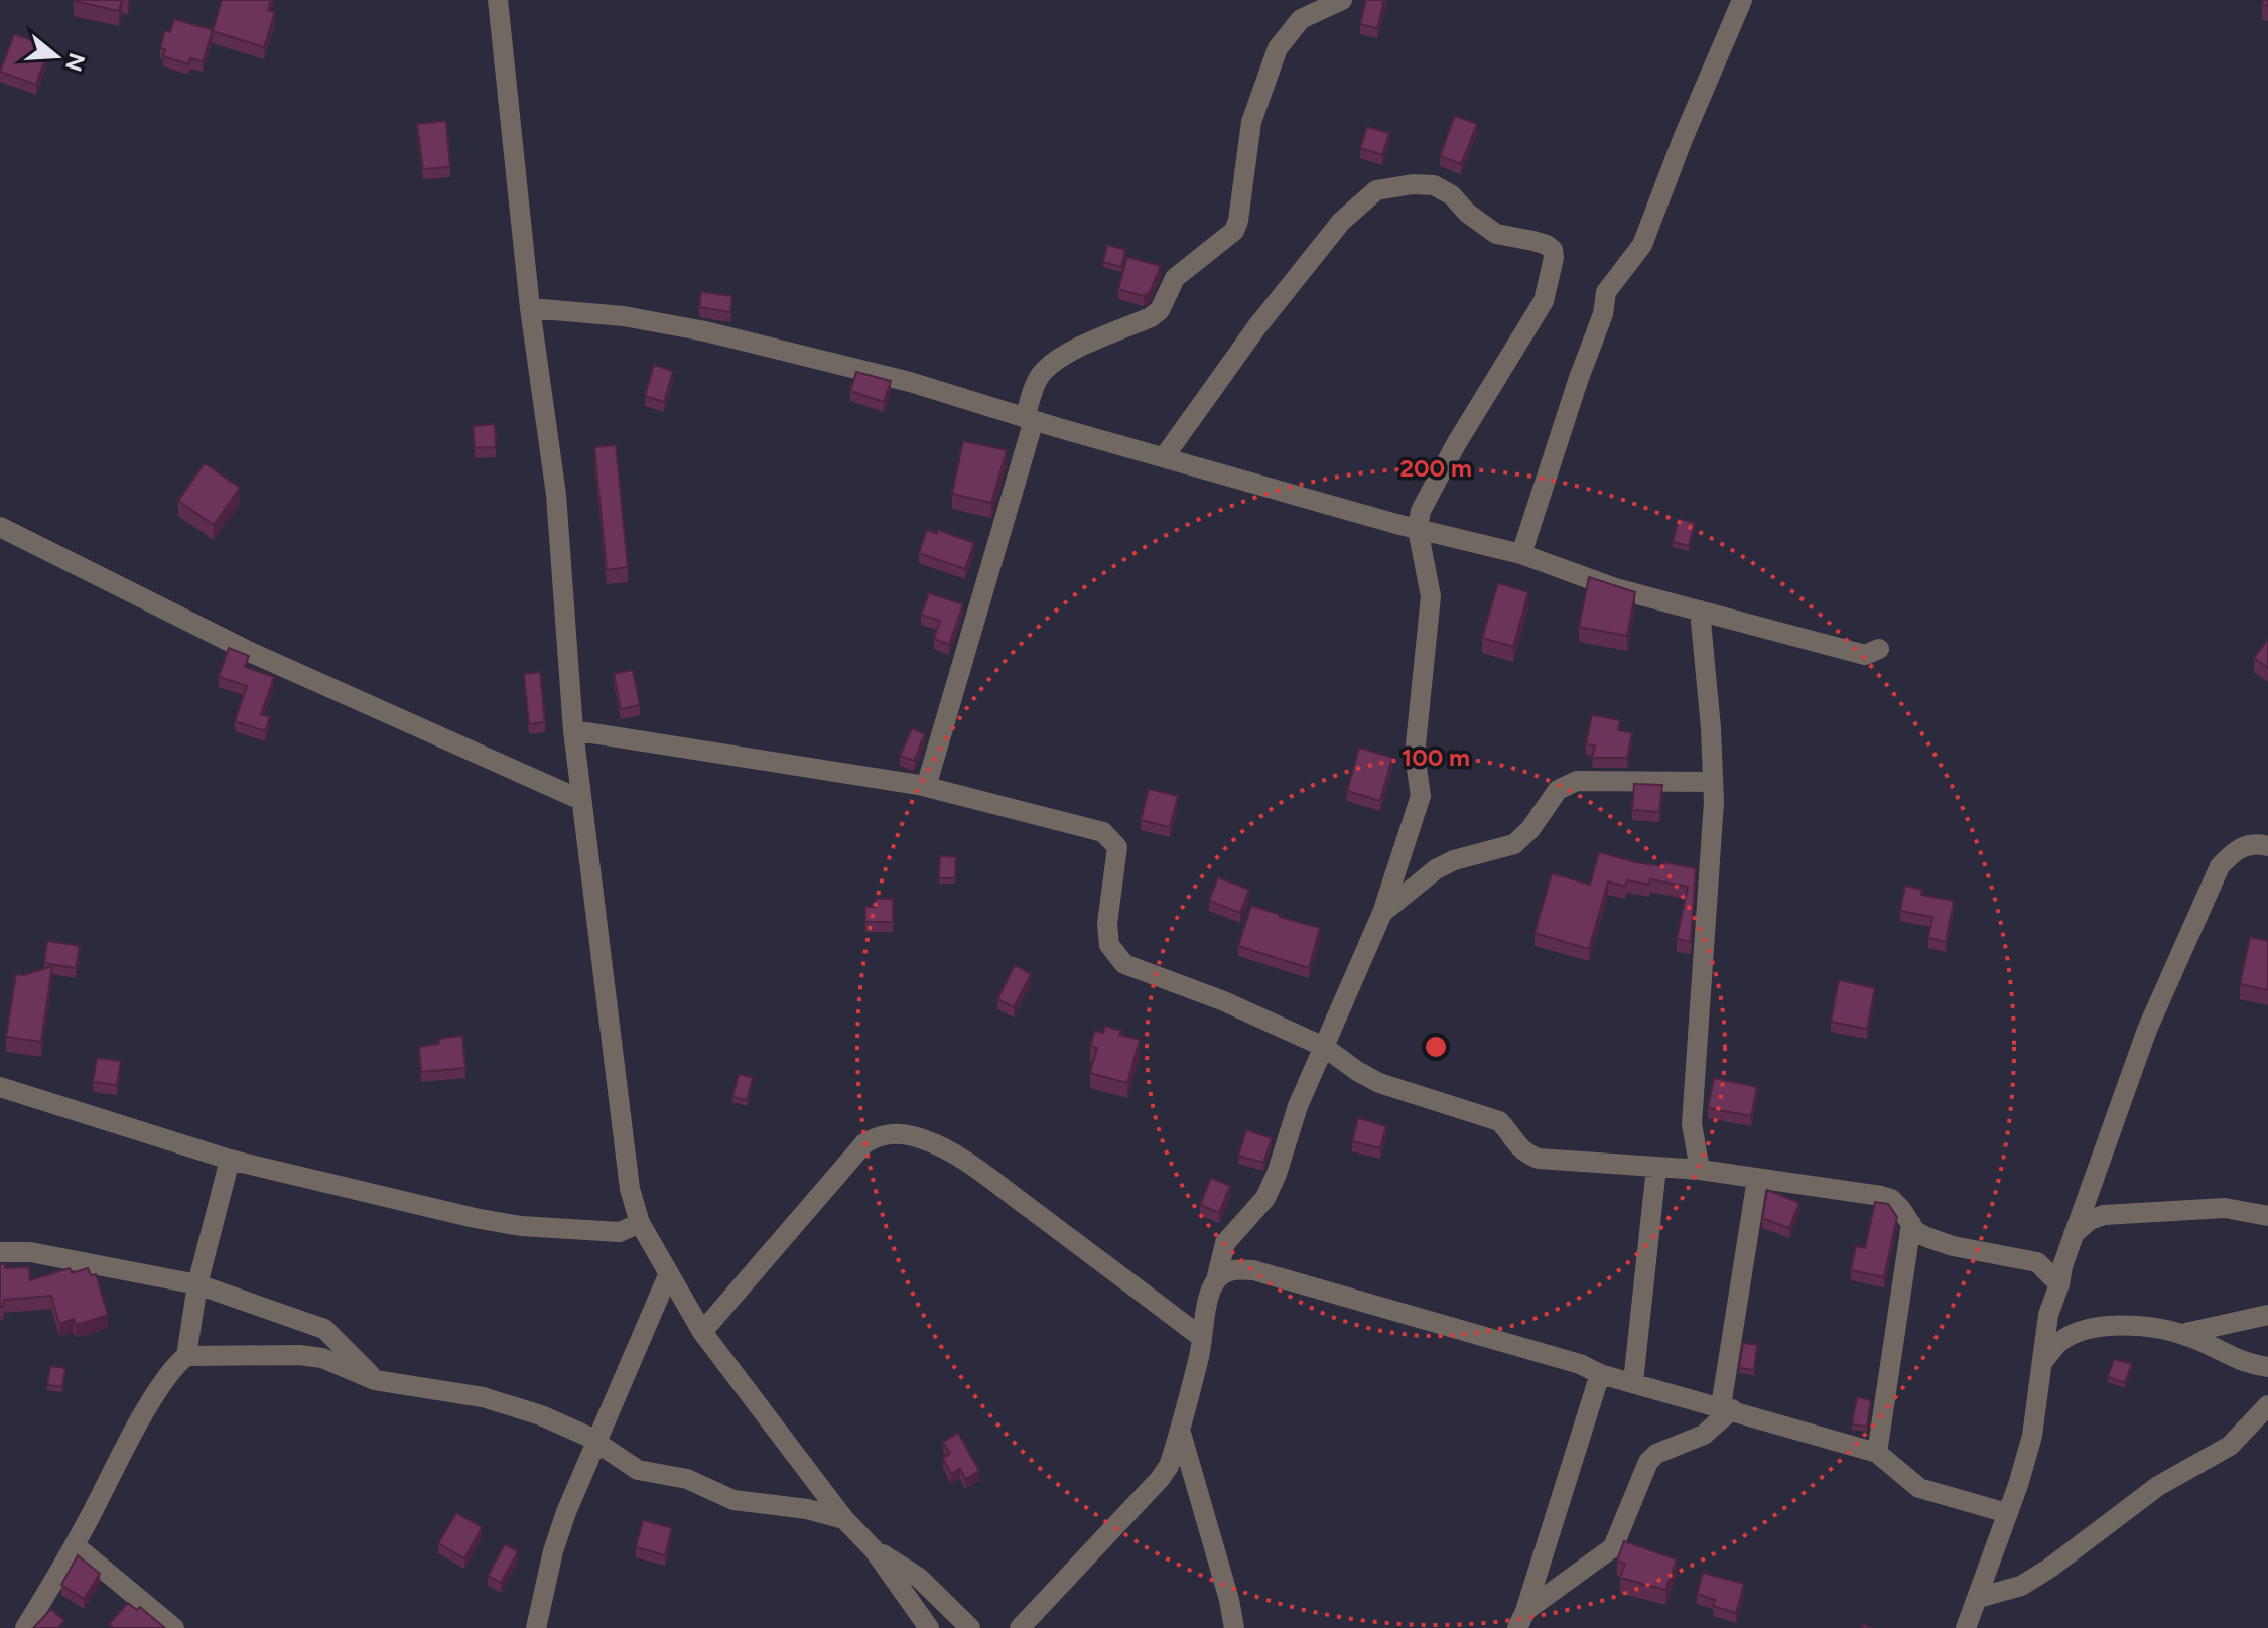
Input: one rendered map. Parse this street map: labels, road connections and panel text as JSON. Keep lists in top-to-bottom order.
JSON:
{
  "north": "right",
  "rings": ["200 m", "100 m"]
}
